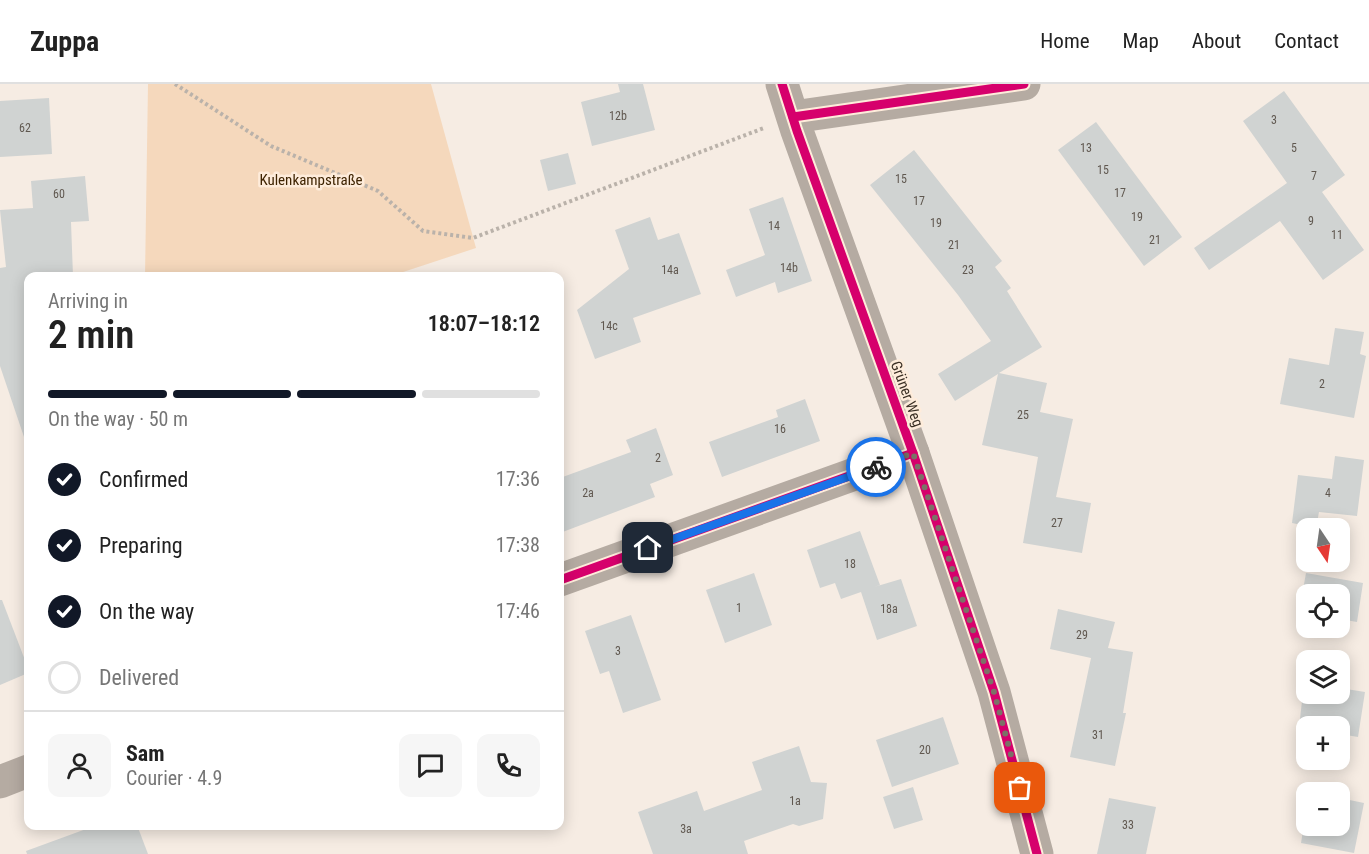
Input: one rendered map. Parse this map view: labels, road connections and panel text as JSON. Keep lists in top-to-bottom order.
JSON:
{
  "streets": {
    "street": ["Grüner Weg"]
  },
  "parks": ["Kulenkampstraße"],
  "house_numbers": [
    "12b",
    "3",
    "62",
    "13",
    "5",
    "15",
    "7",
    "15",
    "17",
    "60",
    "17",
    "19",
    "9",
    "19",
    "14",
    "11",
    "21",
    "21",
    "14b",
    "14a",
    "23",
    "14c",
    "2",
    "25",
    "16",
    "2",
    "2a",
    "4",
    "27",
    "18",
    "1",
    "18a",
    "29",
    "3",
    "31",
    "20",
    "1a",
    "33",
    "3a"
  ],
  "north": "bottom",
  "page": {
    "header": "Zuppa",
    "nav": [
      "Home",
      "Map",
      "About",
      "Contact"
    ],
    "heading": ["2 min", "Arriving in", "18:07–18:12"],
    "panel": ["Sam", "Courier · 4.9"],
    "bar": "On the way · 50 m",
    "list": [
      ["Confirmed", "17:36"],
      ["Preparing", "17:38"],
      ["On the way", "17:46"],
      "Delivered"
    ],
    "map_buttons": ["+", "−"]
  }
}
